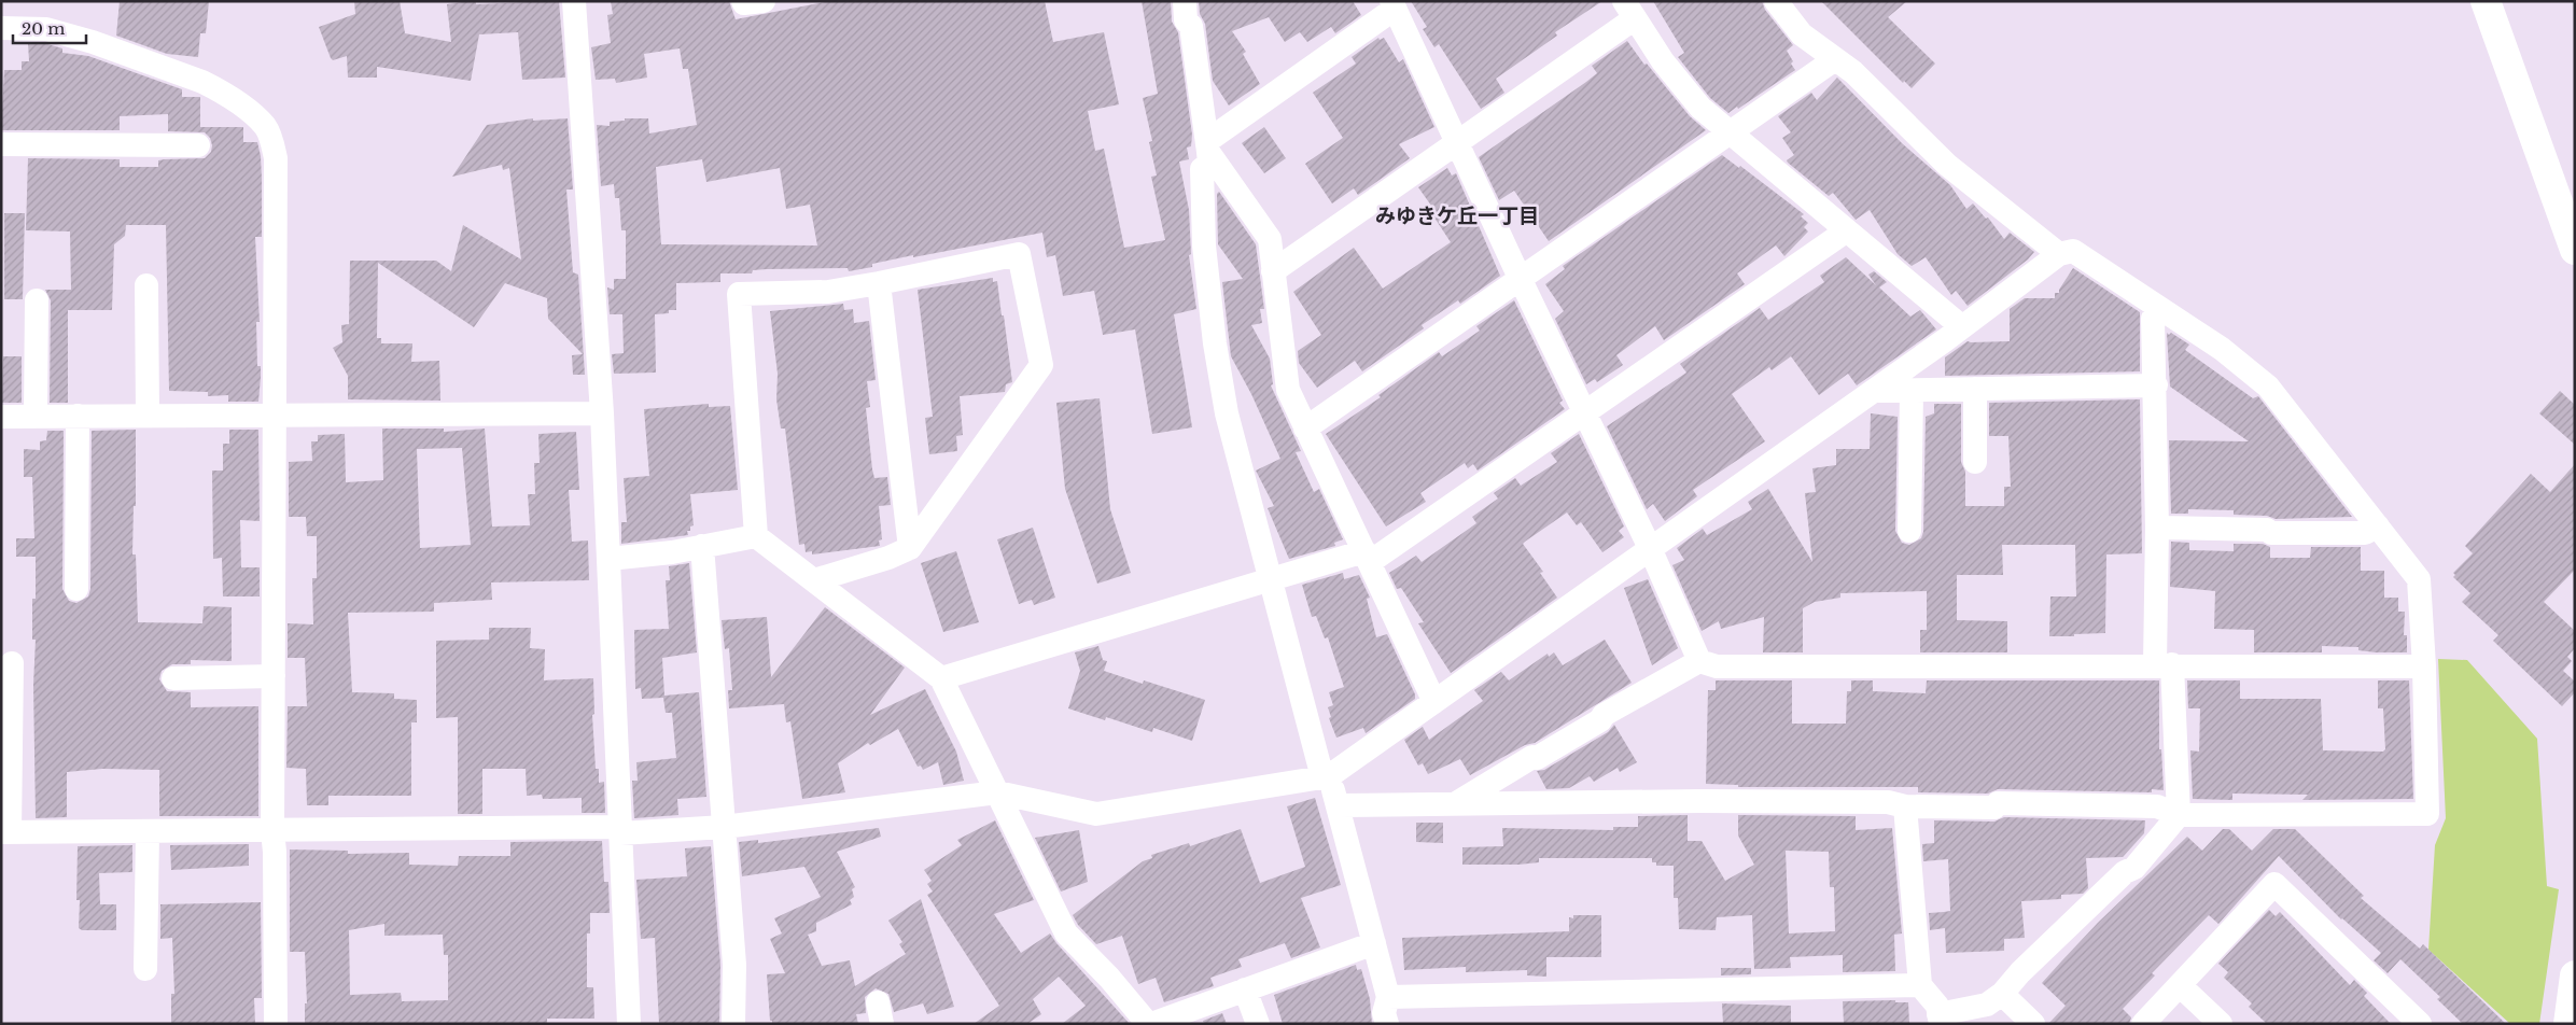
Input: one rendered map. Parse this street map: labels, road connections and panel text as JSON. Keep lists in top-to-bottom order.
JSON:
{
  "districts": ["みゆきケ丘一丁目"],
  "scale_bar": "20 m"
}
